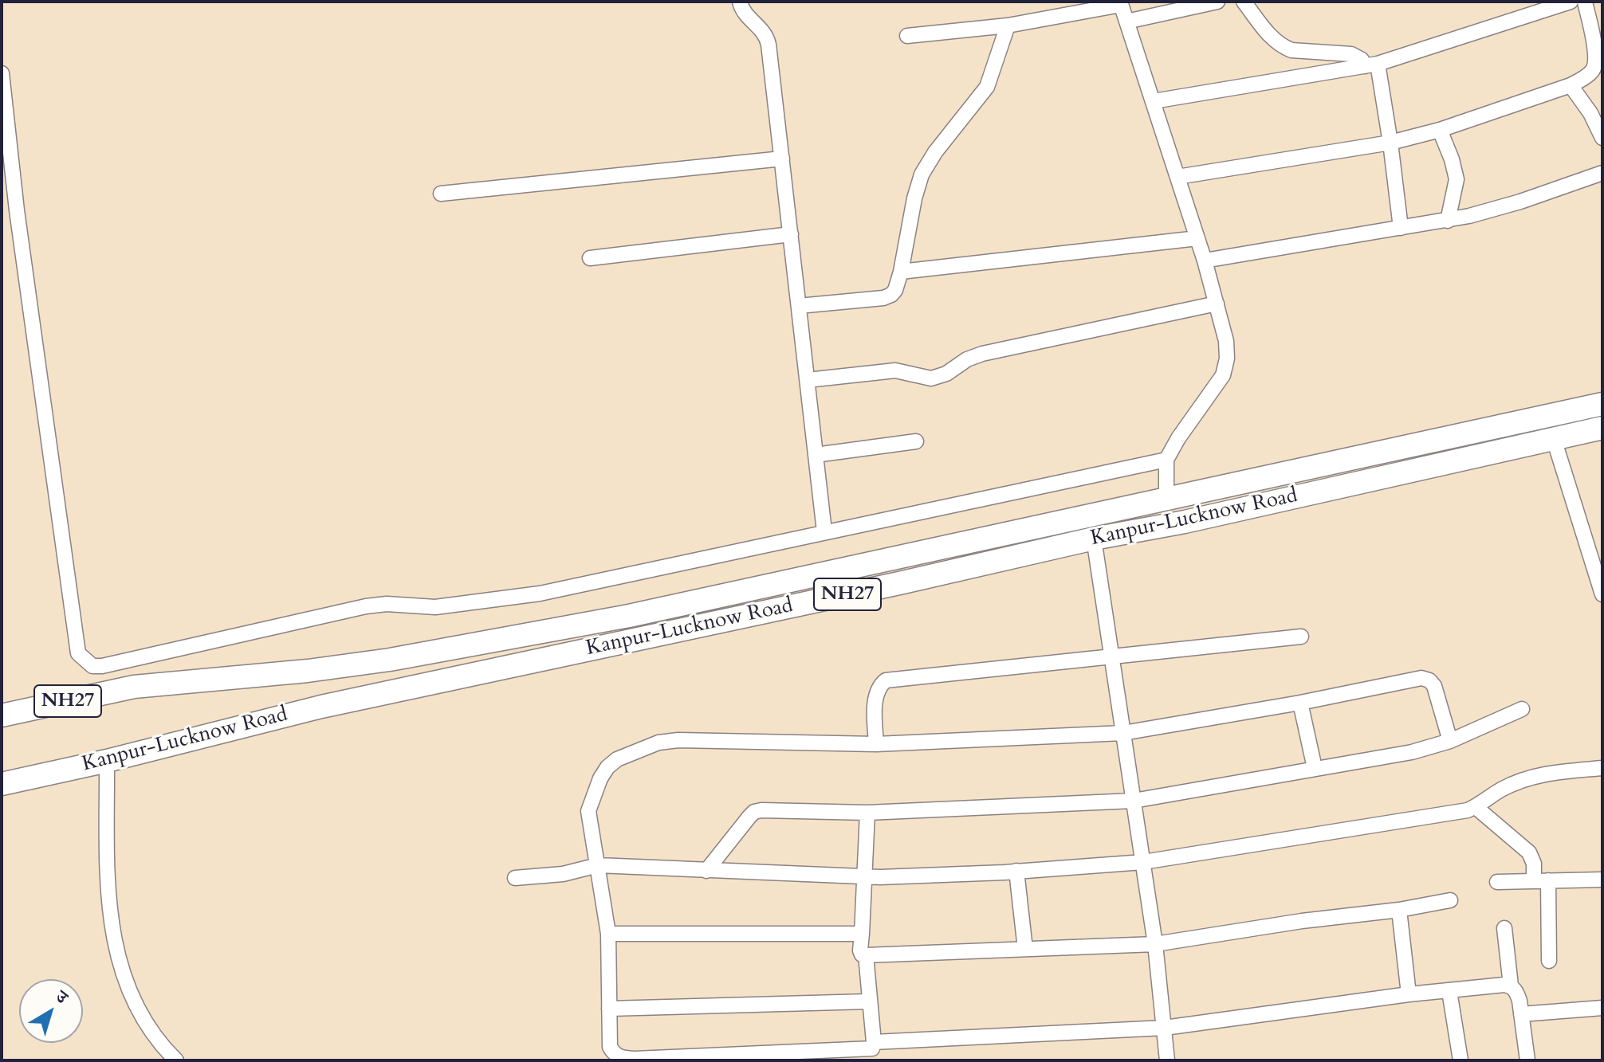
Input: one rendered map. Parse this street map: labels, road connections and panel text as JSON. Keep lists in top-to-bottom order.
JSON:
{
  "streets": {
    "highway": ["Kanpur-Lucknow Road", "NH27"]
  },
  "north": "top right"
}
